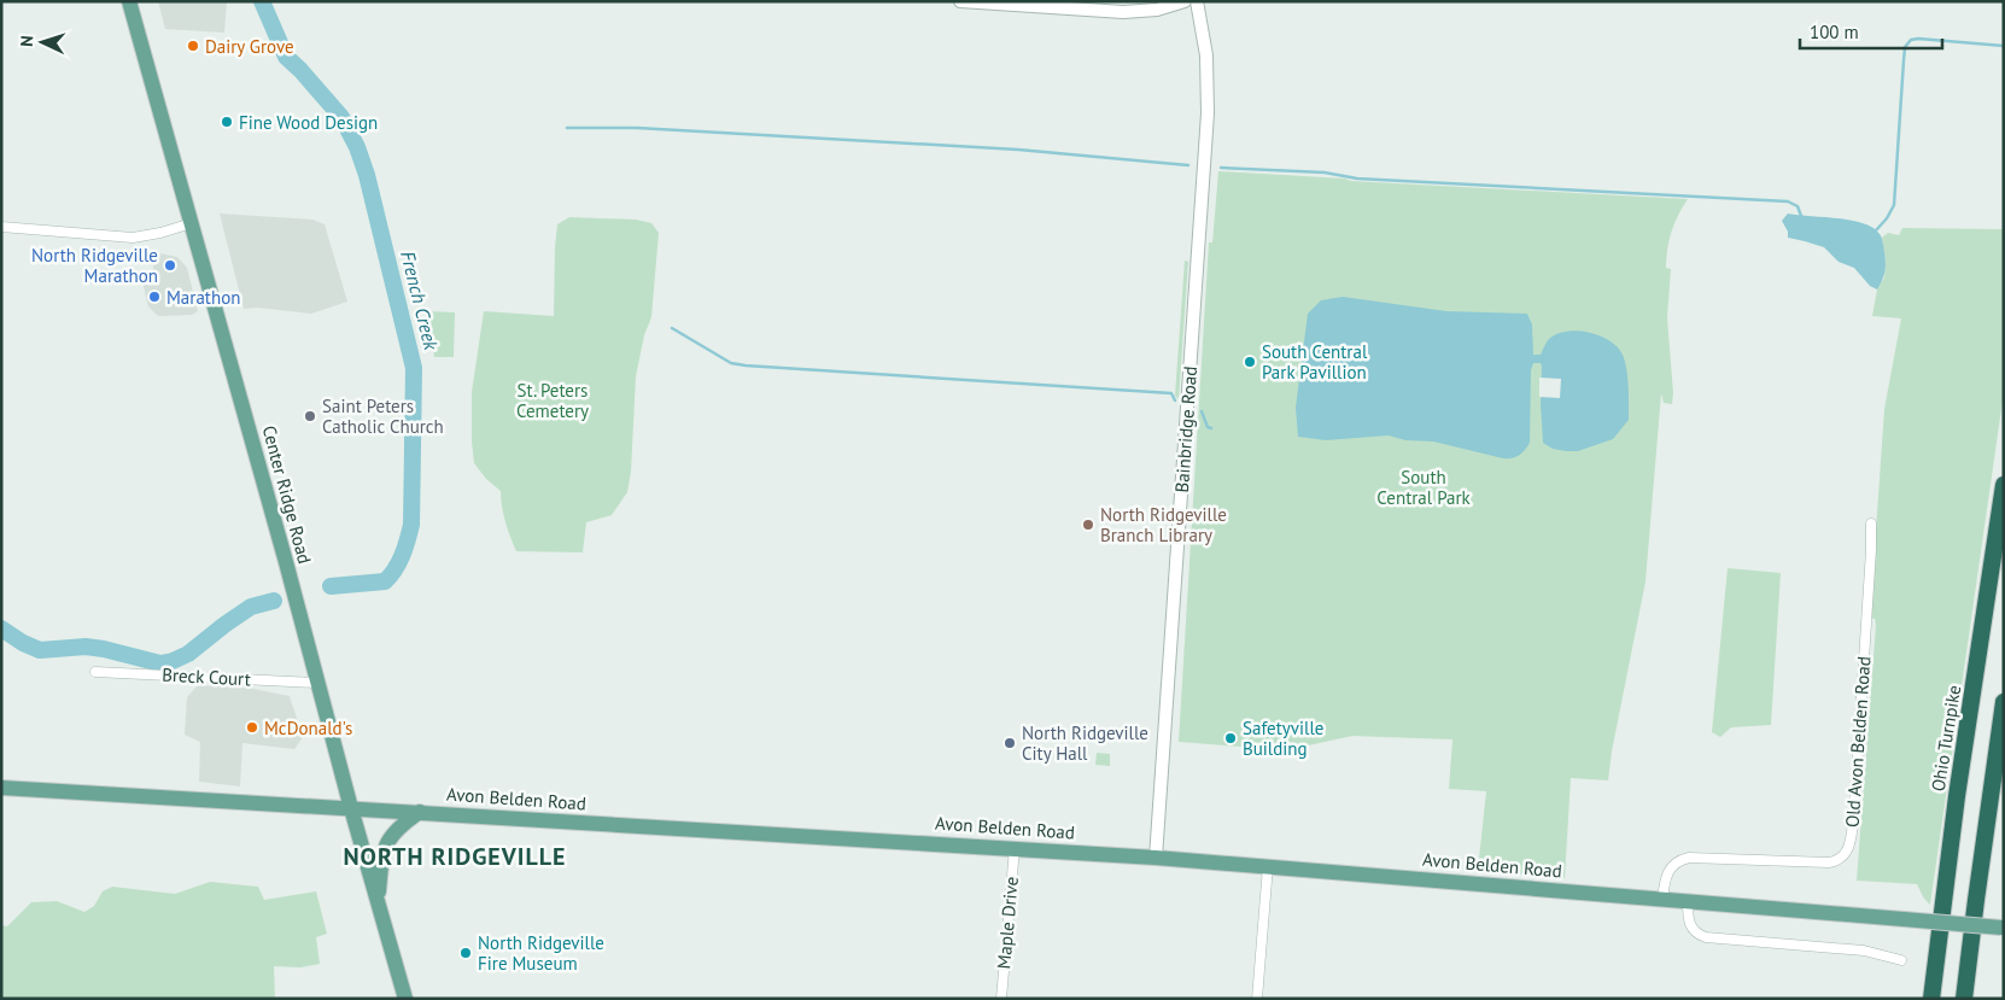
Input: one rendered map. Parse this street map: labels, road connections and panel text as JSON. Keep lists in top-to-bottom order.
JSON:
{
  "streets": {
    "highway": ["Ohio Turnpike"],
    "main road": ["Center Ridge Road", "Avon Belden Road"],
    "street": [
      "Bainbridge Road",
      "Breck Court",
      "Old Avon Belden Road",
      "Maple Drive"
    ]
  },
  "crossings": [
    ["Bainbridge Road", "Avon Belden Road"],
    ["Center Ridge Road", "Breck Court"],
    ["Center Ridge Road", "Avon Belden Road"],
    ["Old Avon Belden Road", "Avon Belden Road"],
    ["Avon Belden Road", "Maple Drive"]
  ],
  "districts": ["NORTH RIDGEVILLE"],
  "water": ["French Creek"],
  "parks": ["St. Peters Cemetery", "South Central Park"],
  "places": [
    "Dairy Grove",
    "Fine Wood Design",
    "North Ridgeville Marathon",
    "Marathon",
    "South Central Park Pavillion",
    "Saint Peters Catholic Church",
    "North Ridgeville Branch Library",
    "McDonald's",
    "Safetyville Building",
    "North Ridgeville City Hall",
    "North Ridgeville Fire Museum"
  ],
  "scale_bar": "100 m",
  "north": "left"
}
